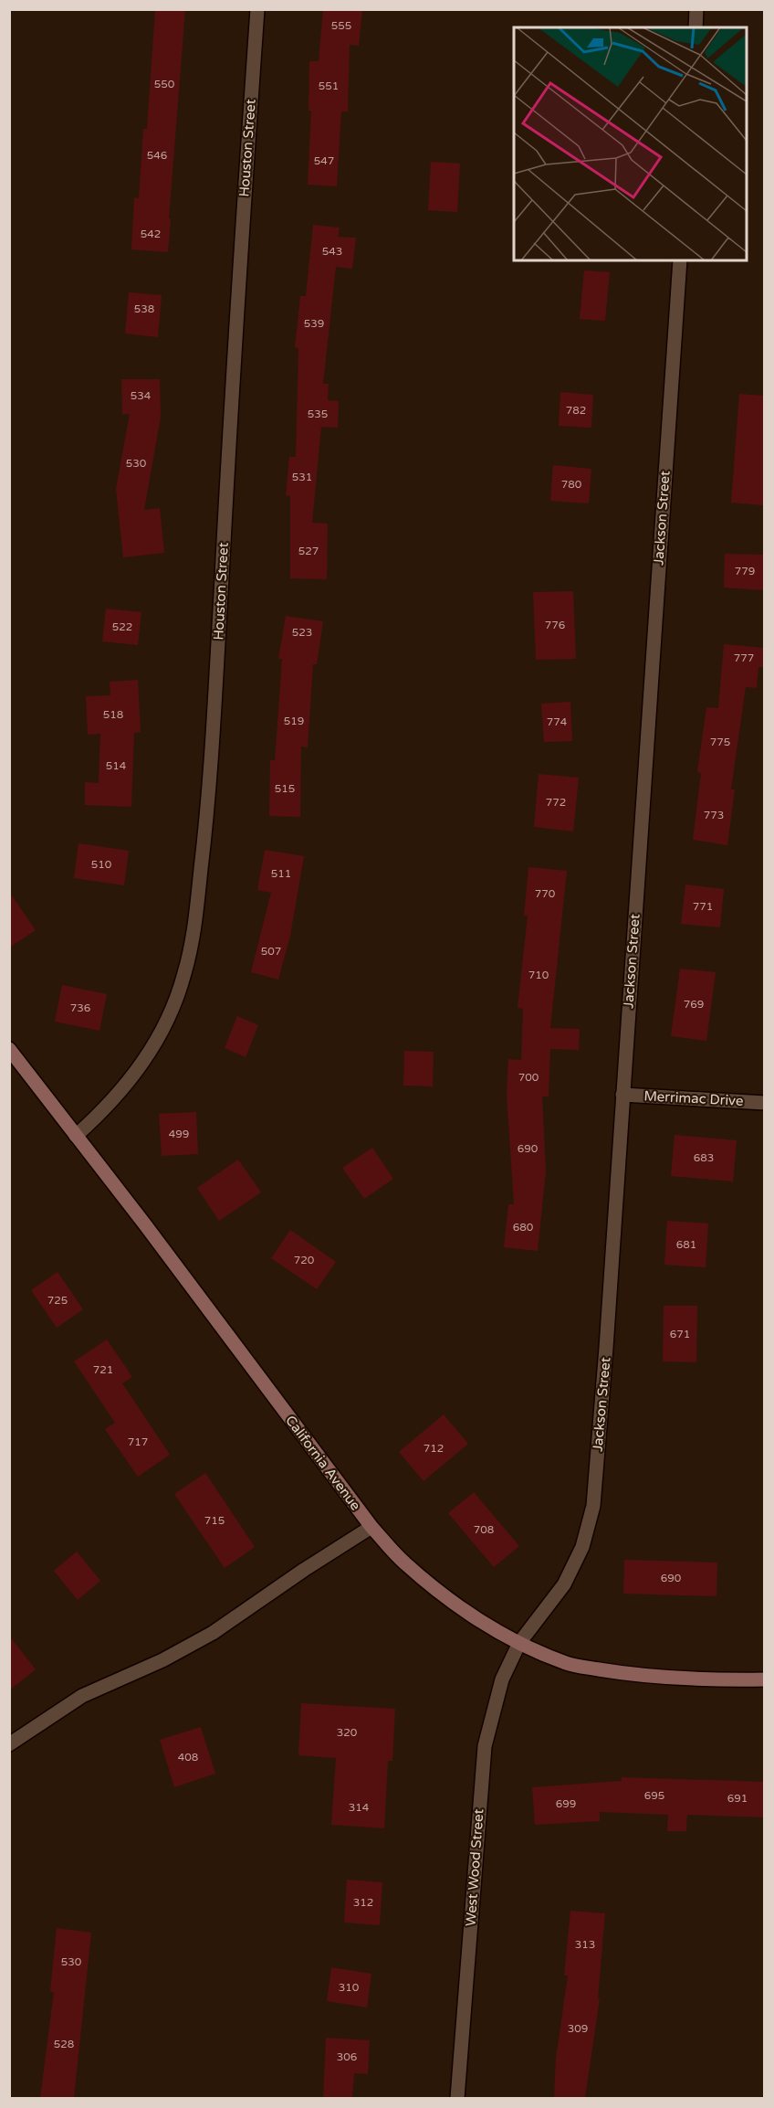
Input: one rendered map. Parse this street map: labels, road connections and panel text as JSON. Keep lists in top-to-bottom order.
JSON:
{
  "streets": {
    "main road": ["California Avenue"],
    "street": [
      "Houston Street",
      "Jackson Street",
      "Merrimac Drive",
      "West Wood Street"
    ]
  },
  "crossings": [
    ["Houston Street", "California Avenue"],
    ["Jackson Street", "Merrimac Drive"],
    ["Jackson Street", "California Avenue"],
    ["Jackson Street", "West Wood Street"],
    ["California Avenue", "West Wood Street"]
  ],
  "house_numbers": [
    "555",
    "550",
    "551",
    "546",
    "547",
    "542",
    "543",
    "538",
    "539",
    "534",
    "782",
    "535",
    "530",
    "531",
    "780",
    "527",
    "779",
    "776",
    "522",
    "523",
    "777",
    "518",
    "519",
    "774",
    "775",
    "514",
    "515",
    "772",
    "773",
    "510",
    "511",
    "770",
    "771",
    "507",
    "710",
    "769",
    "736",
    "700",
    "499",
    "690",
    "683",
    "680",
    "681",
    "720",
    "725",
    "671",
    "721",
    "717",
    "712",
    "715",
    "708",
    "690",
    "320",
    "408",
    "695",
    "691",
    "699",
    "314",
    "312",
    "313",
    "530",
    "310",
    "309",
    "528",
    "306"
  ]
}
